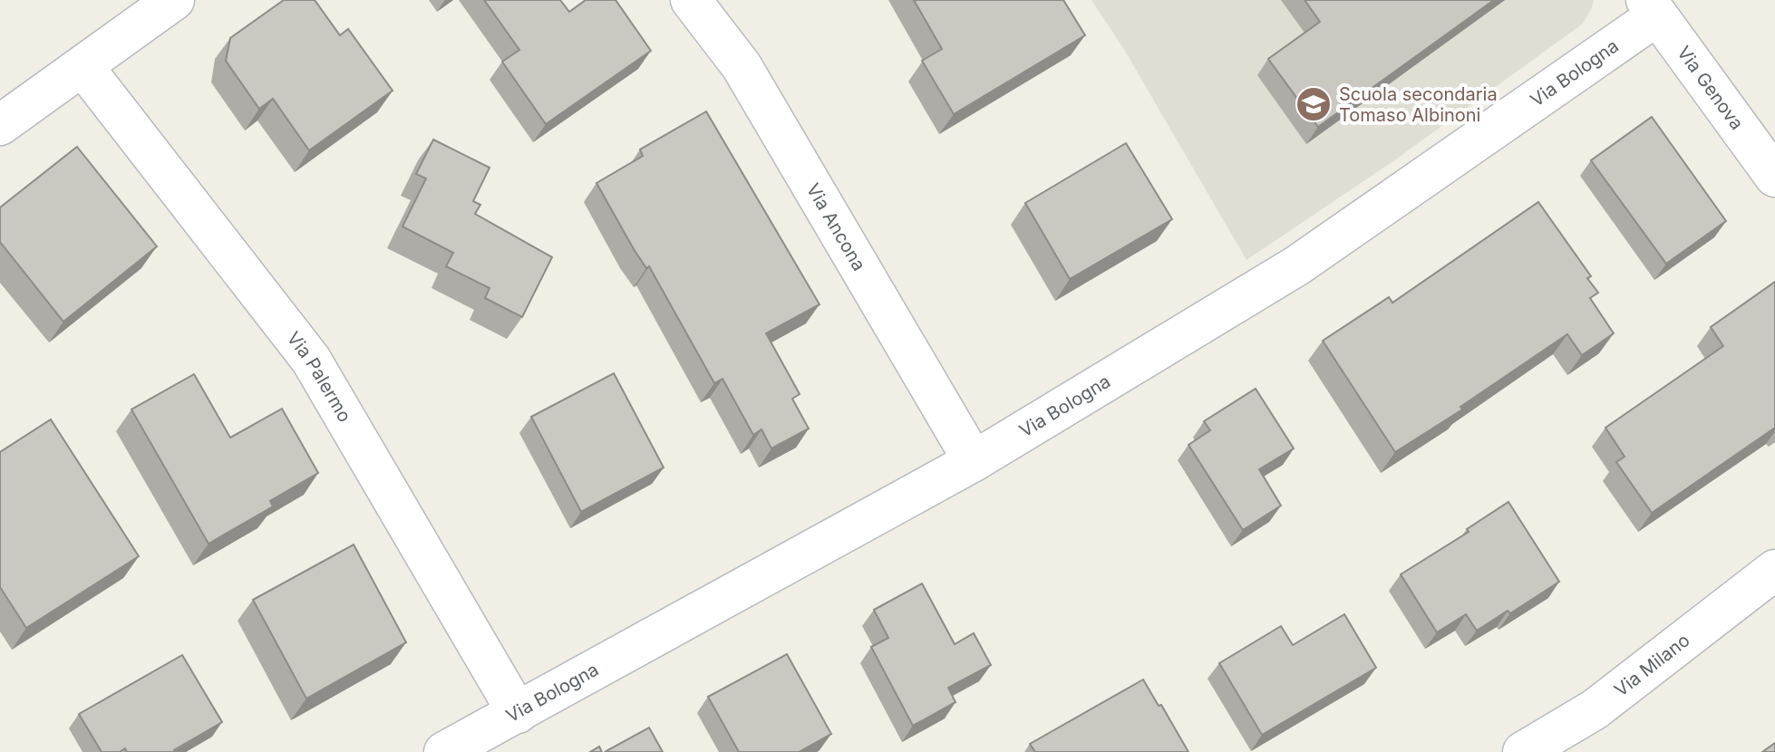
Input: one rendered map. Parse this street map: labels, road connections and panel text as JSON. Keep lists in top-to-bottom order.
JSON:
{
  "streets": {
    "street": [
      "Via Bologna",
      "Via Genova",
      "Via Ancona",
      "Via Palermo",
      "Via Milano"
    ]
  },
  "crossings": [
    ["Via Bologna", "Via Genova"],
    ["Via Bologna", "Via Ancona"],
    ["Via Bologna", "Via Palermo"]
  ],
  "places": {
    "school or university": ["Scuola secondaria Tomaso Albinoni"]
  }
}
